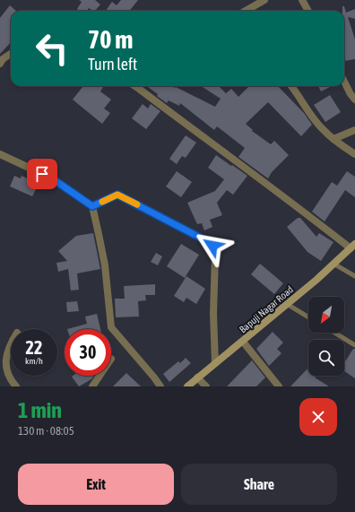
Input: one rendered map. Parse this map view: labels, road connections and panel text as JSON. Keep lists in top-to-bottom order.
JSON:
{
  "streets": {
    "street": ["Bapuji Nagar Road"]
  },
  "north": "bottom left",
  "page": {
    "turn": ["70 m", "Turn left"],
    "speed": "22 km/h",
    "limit": "30",
    "heading": ["1 min", "130 m · 08:05"],
    "buttons": ["Exit", "Share"]
  }
}
